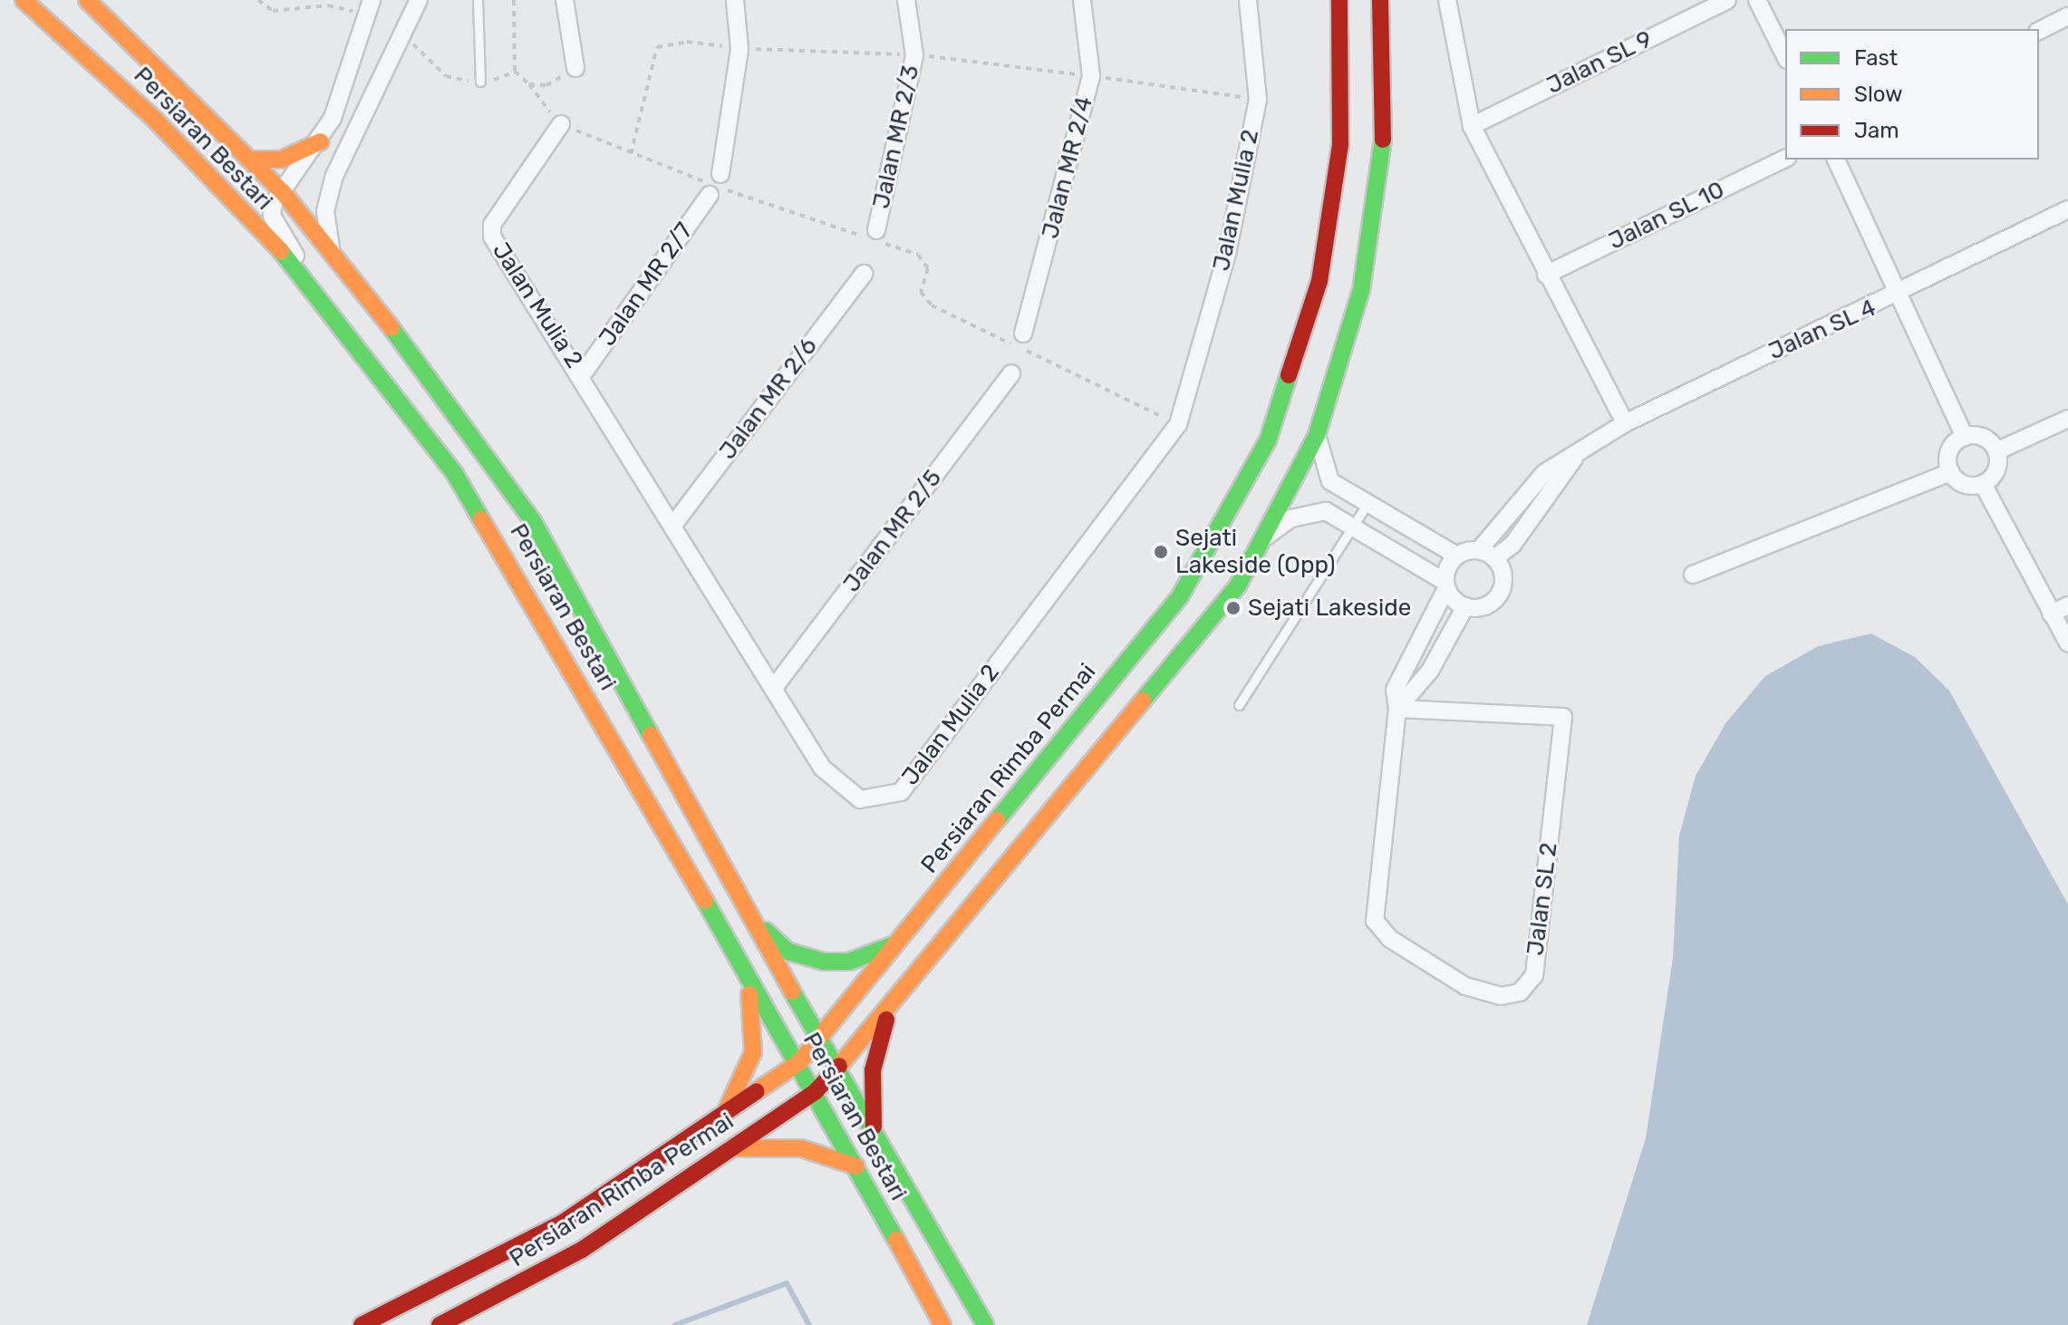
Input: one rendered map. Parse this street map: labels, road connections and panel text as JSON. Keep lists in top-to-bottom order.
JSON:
{
  "streets": {
    "main road": ["Persiaran Bestari", "Persiaran Rimba Permai"],
    "street": [
      "Jalan SL 9",
      "Jalan MR 2/3",
      "Jalan MR 2/4",
      "Jalan Mulia 2",
      "Jalan SL 10",
      "Jalan MR 2/7",
      "Jalan SL 4",
      "Jalan MR 2/6",
      "Jalan MR 2/5",
      "Jalan SL 2"
    ]
  },
  "crossings": [
    ["Persiaran Bestari", "Persiaran Rimba Permai"],
    ["Jalan Mulia 2", "Jalan MR 2/7"],
    ["Jalan Mulia 2", "Jalan MR 2/6"],
    ["Jalan Mulia 2", "Jalan MR 2/5"],
    ["Jalan SL 4", "Jalan SL 2"]
  ],
  "places": ["Sejati Lakeside (Opp)", "Sejati Lakeside"],
  "legend": ["Fast", "Slow", "Jam"]
}
